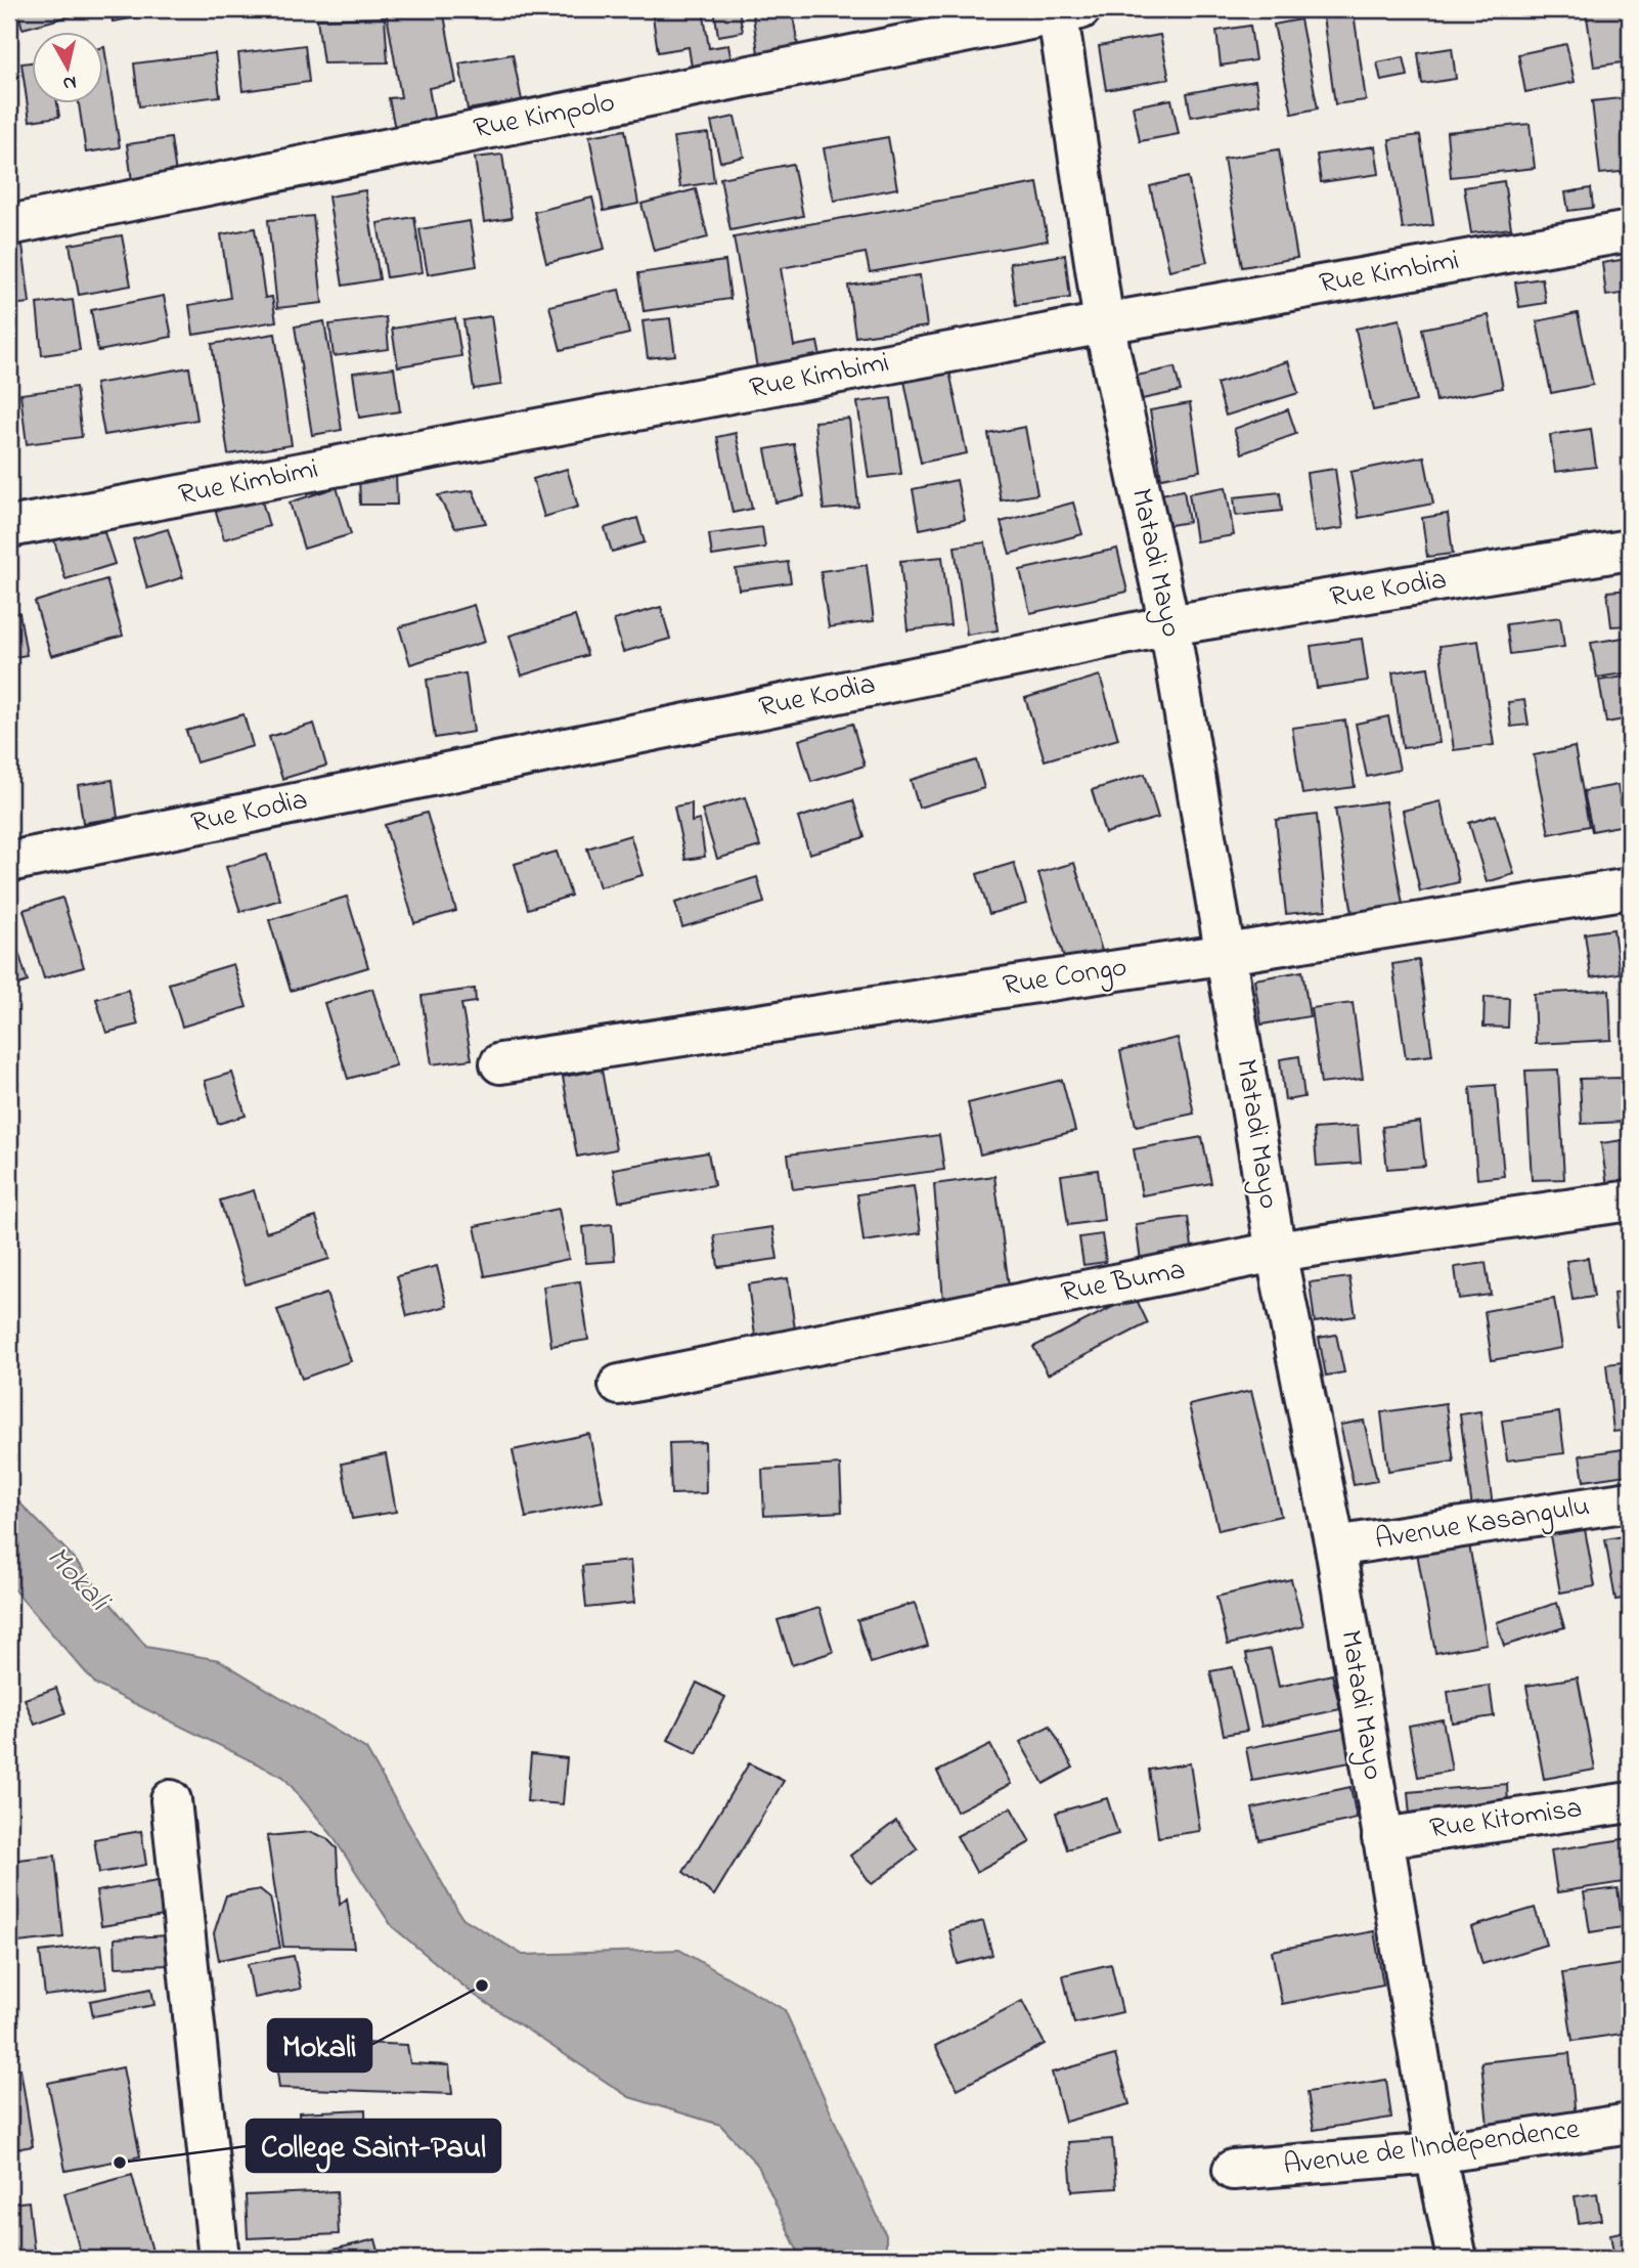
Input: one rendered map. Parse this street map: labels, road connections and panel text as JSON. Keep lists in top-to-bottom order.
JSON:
{
  "streets": {
    "street": [
      "Rue Kimpolo",
      "Rue Kimbimi",
      "Matadi Mayo",
      "Rue Kodia",
      "Rue Congo",
      "Rue Buma",
      "Avenue Kasangulu",
      "Rue Kitomisa",
      "Avenue de l'Indépendence"
    ]
  },
  "crossings": [
    ["Rue Kimpolo", "Matadi Mayo"],
    ["Rue Kimbimi", "Matadi Mayo"],
    ["Matadi Mayo", "Rue Kodia"],
    ["Matadi Mayo", "Rue Congo"],
    ["Matadi Mayo", "Rue Buma"],
    ["Matadi Mayo", "Avenue Kasangulu"],
    ["Matadi Mayo", "Rue Kitomisa"],
    ["Matadi Mayo", "Avenue de l'Indépendence"]
  ],
  "water": ["Mokali"],
  "places": ["Mokali", "College Saint-Paul"],
  "north": "bottom"
}
